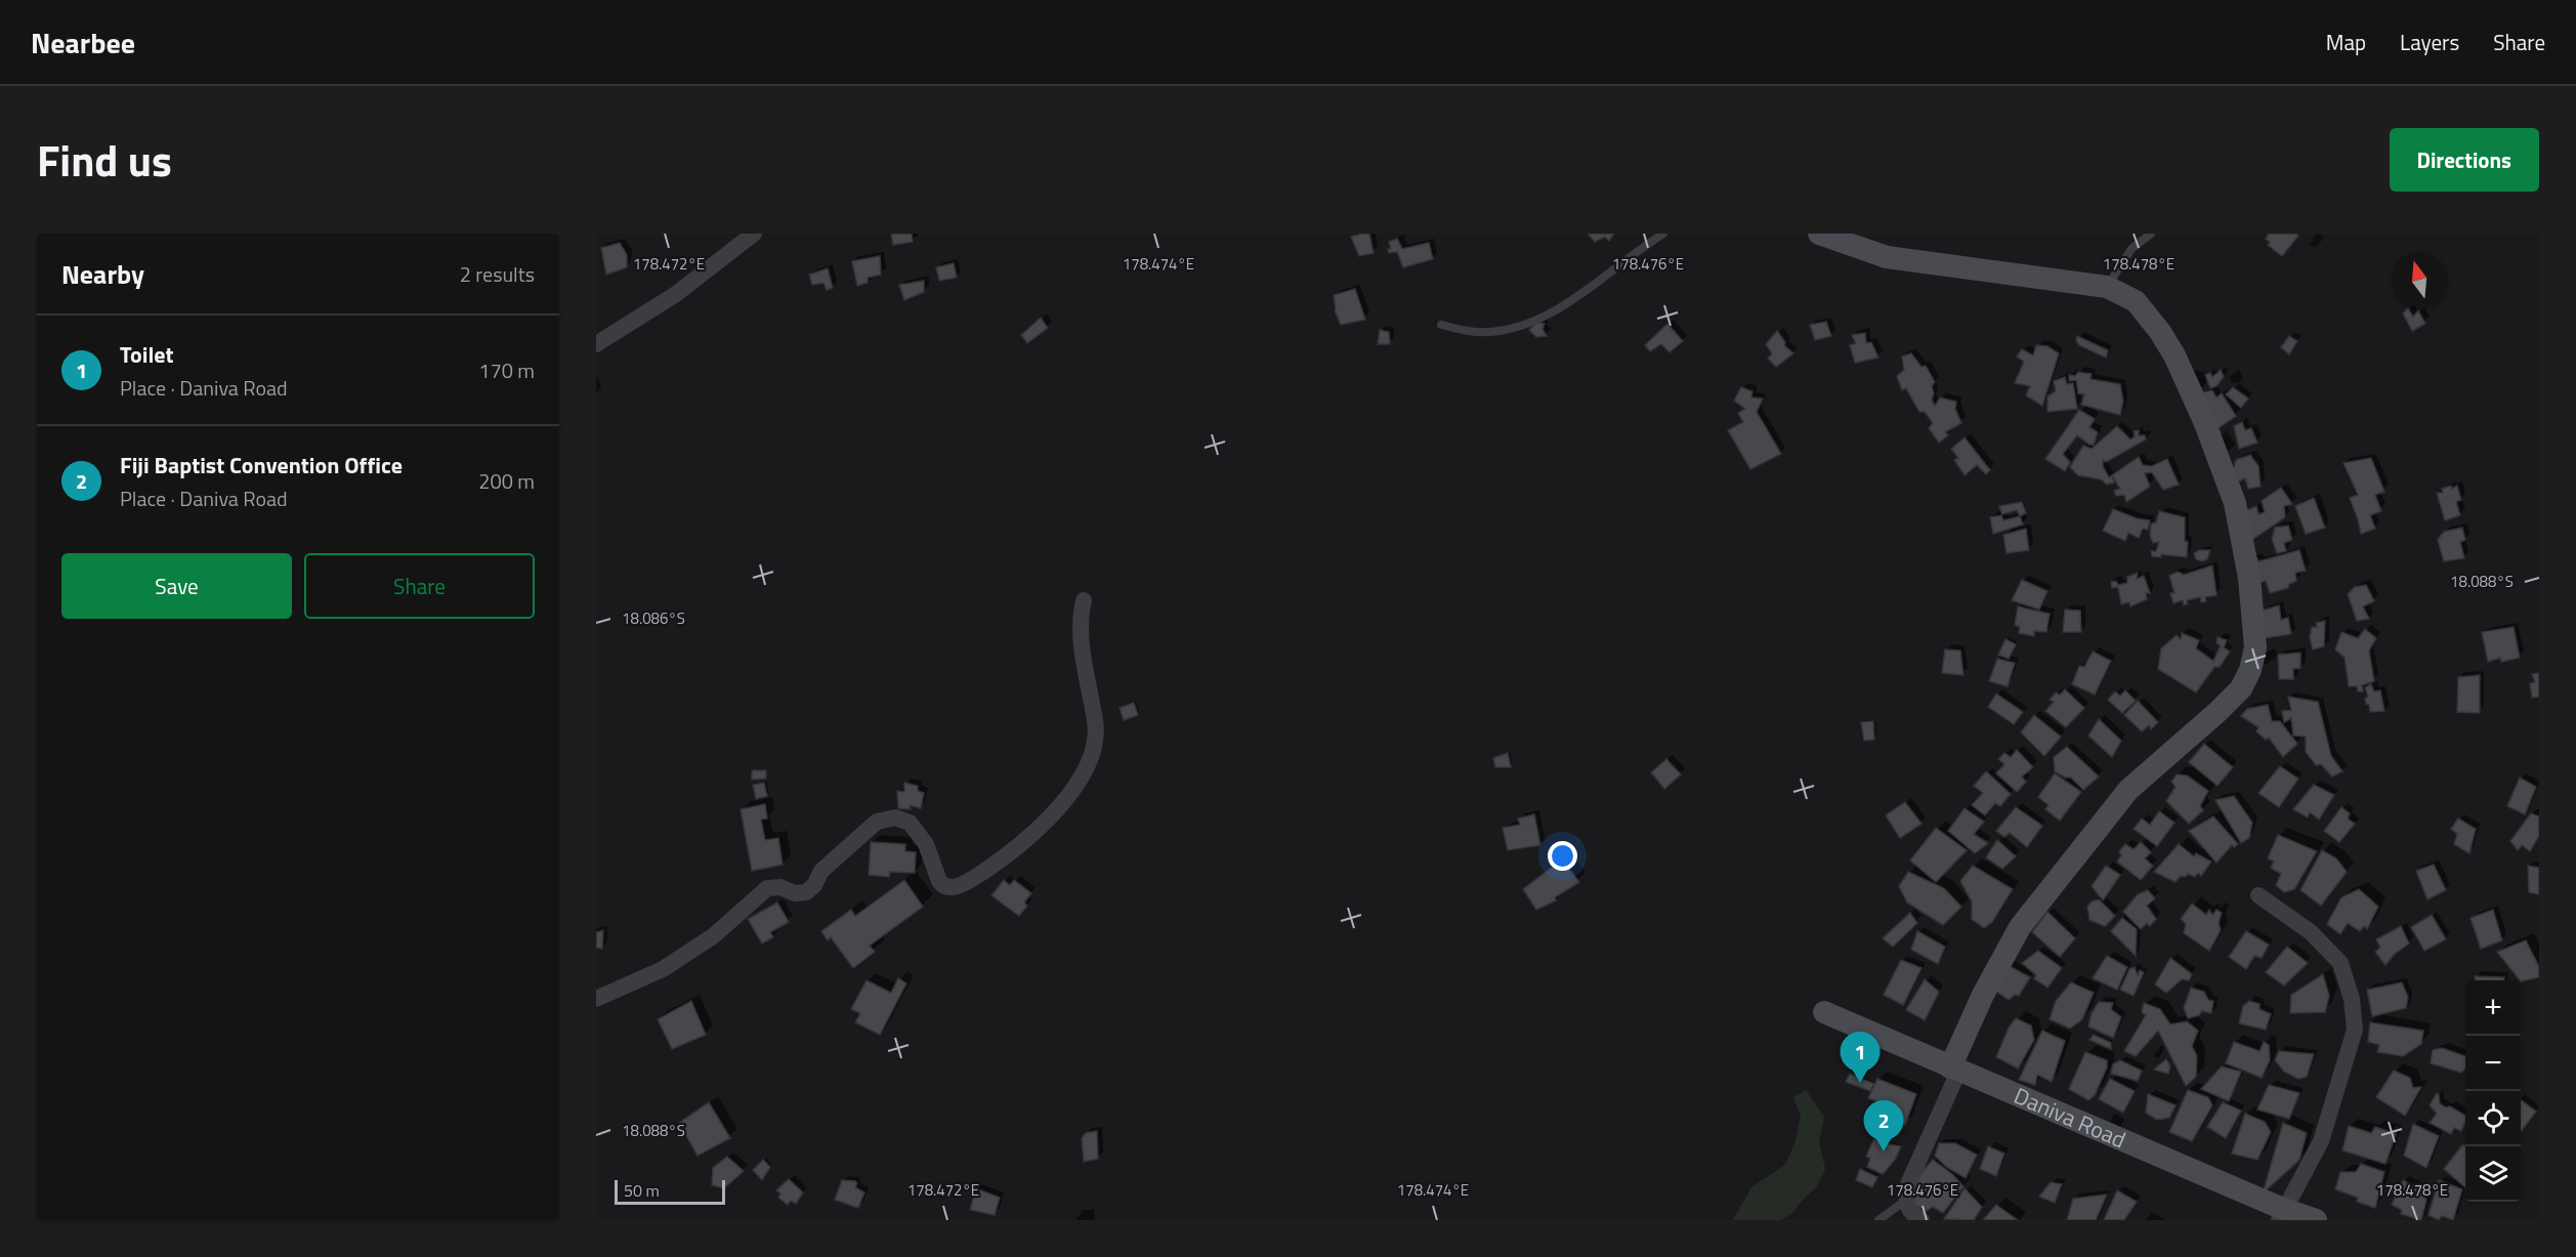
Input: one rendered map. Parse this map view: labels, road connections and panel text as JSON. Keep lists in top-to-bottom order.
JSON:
{
  "streets": {
    "street": ["Daniva Road"]
  },
  "scale_bar": "50 m",
  "north": "top",
  "page": {
    "header": "Nearbee",
    "nav": ["Map", "Layers", "Share"],
    "title": "Find us",
    "buttons": [
      "Directions",
      ["Save", "Share"]
    ],
    "heading": ["Nearby", "2 results"],
    "list": [
      {
        "mark": "1",
        "name": "Toilet",
        "note": "Place · Daniva Road",
        "value": "170 m"
      },
      {
        "mark": "2",
        "name": "Fiji Baptist Convention Office",
        "note": "Place · Daniva Road",
        "value": "200 m"
      }
    ],
    "map_buttons": ["+", "−"],
    "pins": ["1", "2"],
    "scale": "50 m"
  },
  "coordinates": [
    "178.472°E",
    "178.474°E",
    "178.476°E",
    "178.478°E",
    "18.088°S",
    "18.086°S"
  ]
}
